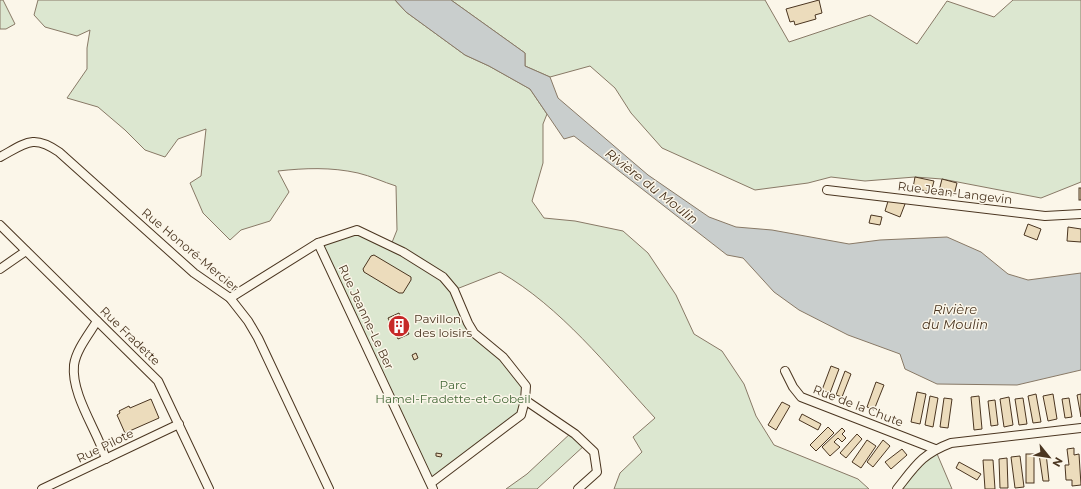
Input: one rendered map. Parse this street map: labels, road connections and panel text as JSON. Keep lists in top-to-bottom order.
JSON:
{
  "streets": {
    "street": [
      "Rue Jean-Langevin",
      "Rue Honoré-Mercier",
      "Rue Jeanne-Le Ber",
      "Rue Fradette",
      "Rue de la Chute",
      "Rue Pilote"
    ]
  },
  "crossings": [
    ["Rue Fradette", "Rue Pilote"]
  ],
  "water": ["Rivière du Moulin"],
  "parks": ["Parc Hamel-Fradette-et-Gobeil"],
  "places": {
    "building": ["Pavillon des loisirs"]
  },
  "north": "bottom right"
}
